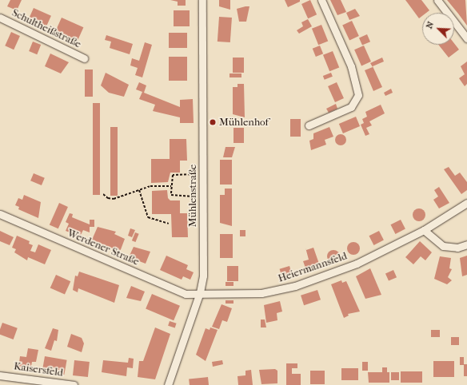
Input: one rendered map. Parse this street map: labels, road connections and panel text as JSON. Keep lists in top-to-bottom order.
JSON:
{
  "streets": {
    "street": [
      "Schultheißstraße",
      "Mühlenstraße",
      "Werdener Straße",
      "Heiermannsfeld",
      "Kaisersfeld"
    ]
  },
  "crossings": [
    ["Mühlenstraße", "Werdener Straße"],
    ["Mühlenstraße", "Heiermannsfeld"],
    ["Werdener Straße", "Heiermannsfeld"]
  ],
  "places": ["Mühlenhof"],
  "north": "top left"
}
